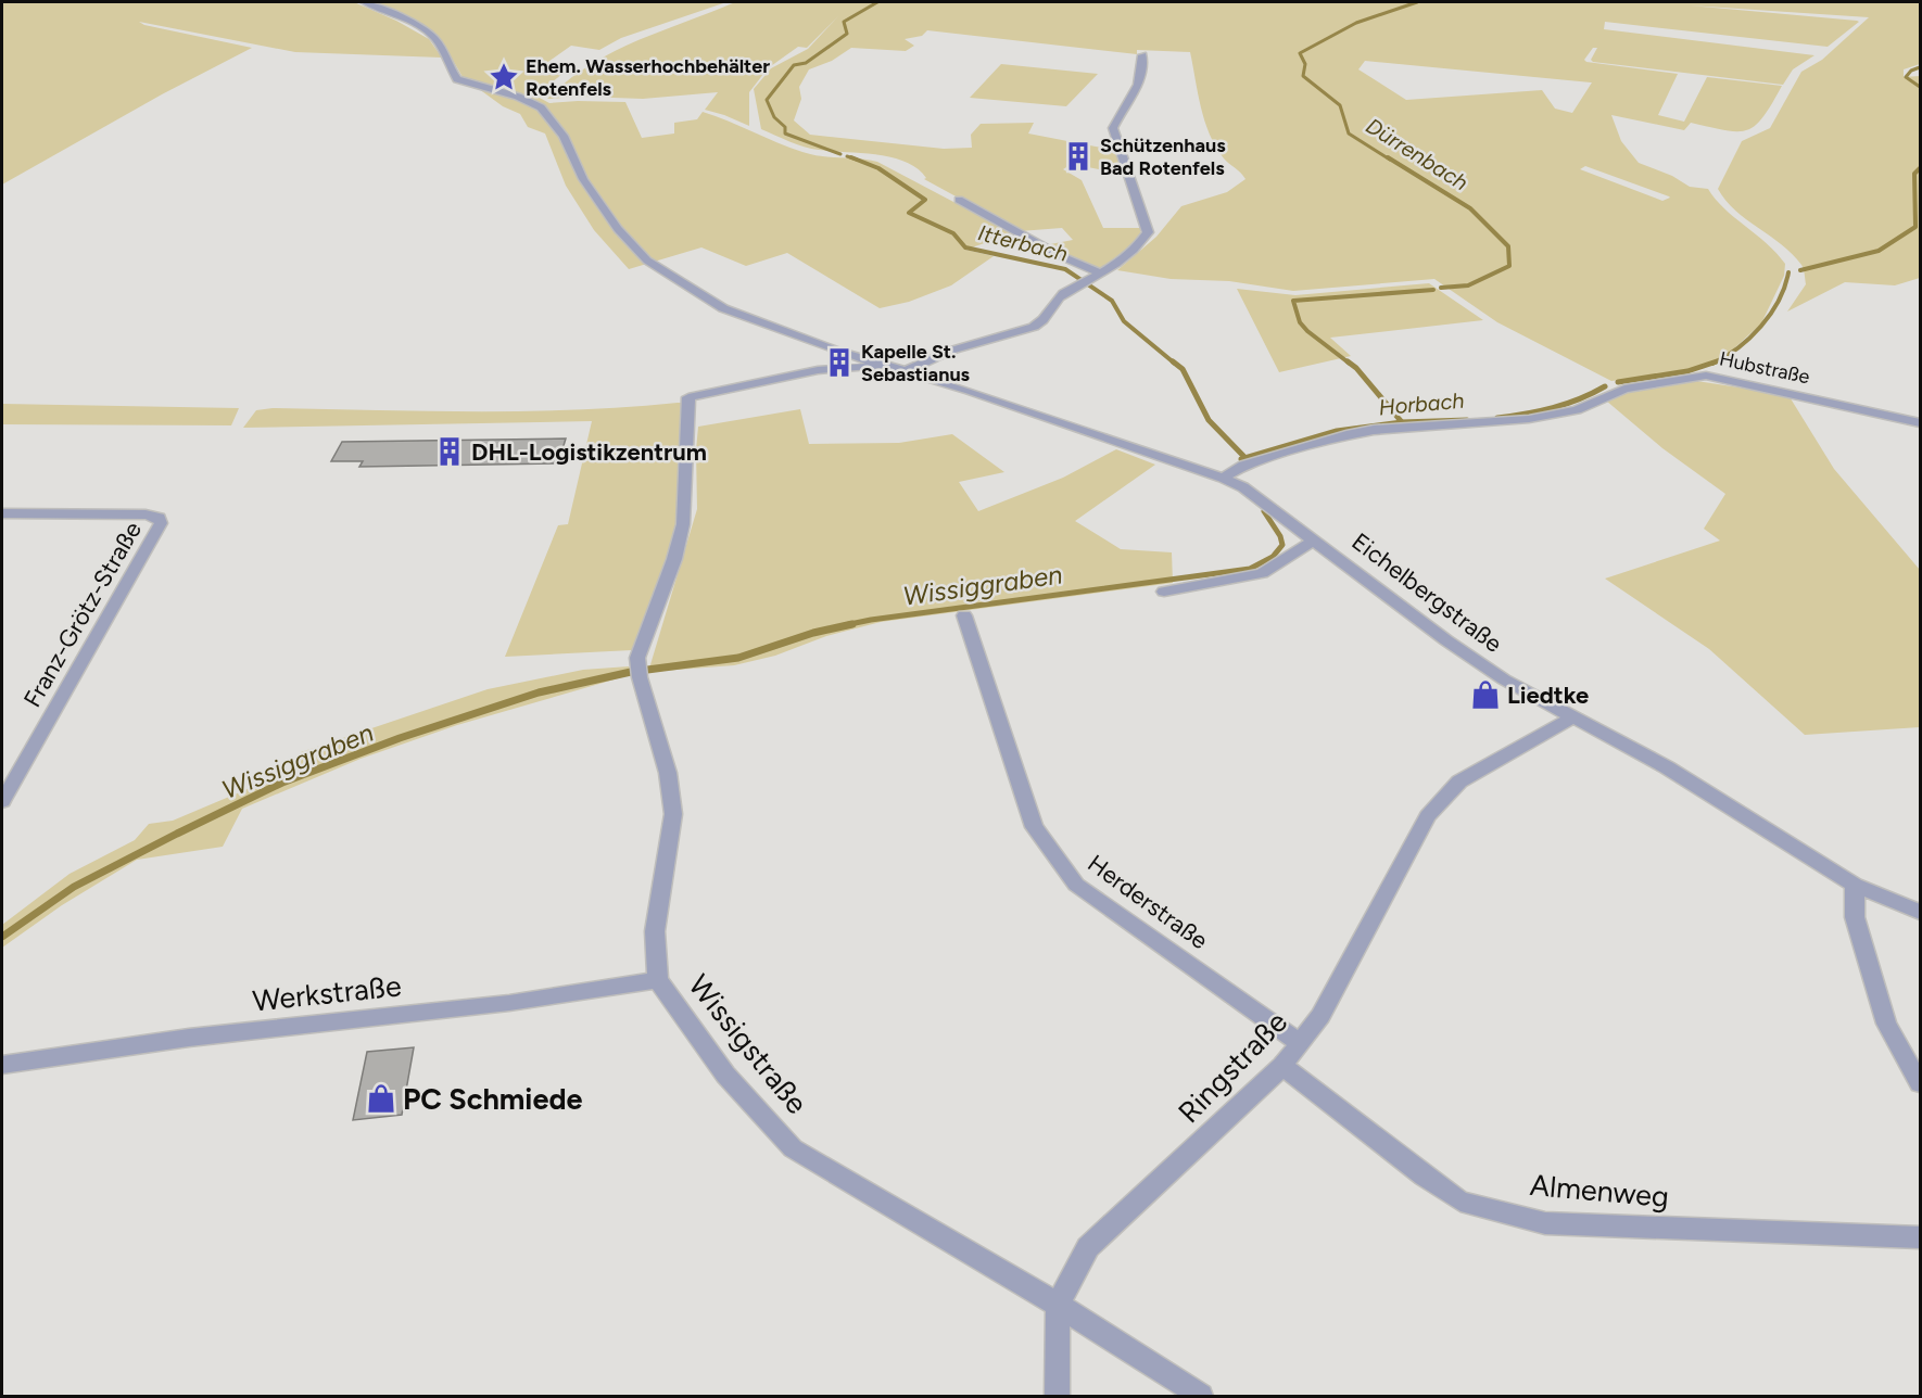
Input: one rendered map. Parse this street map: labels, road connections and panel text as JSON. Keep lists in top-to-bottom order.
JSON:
{
  "streets": {
    "street": [
      "Hubstraße",
      "Eichelbergstraße",
      "Franz-Grötz-Straße",
      "Herderstraße",
      "Werkstraße",
      "Wissigstraße",
      "Ringstraße",
      "Almenweg"
    ]
  },
  "crossings": [
    ["Hubstraße", "Eichelbergstraße"],
    ["Eichelbergstraße", "Wissigstraße"],
    ["Eichelbergstraße", "Ringstraße"],
    ["Herderstraße", "Ringstraße"],
    ["Werkstraße", "Wissigstraße"],
    ["Wissigstraße", "Ringstraße"],
    ["Ringstraße", "Almenweg"]
  ],
  "water": [
    "Dürrenbach",
    "Itterbach",
    "Horbach",
    "Wissiggraben"
  ],
  "places": {
    "place": ["Ehem. Wasserhochbehälter Rotenfels"],
    "building": ["Schützenhaus Bad Rotenfels", "Kapelle St. Sebastianus", "DHL-Logistikzentrum"],
    "shop": ["Liedtke", "PC Schmiede"]
  }
}
